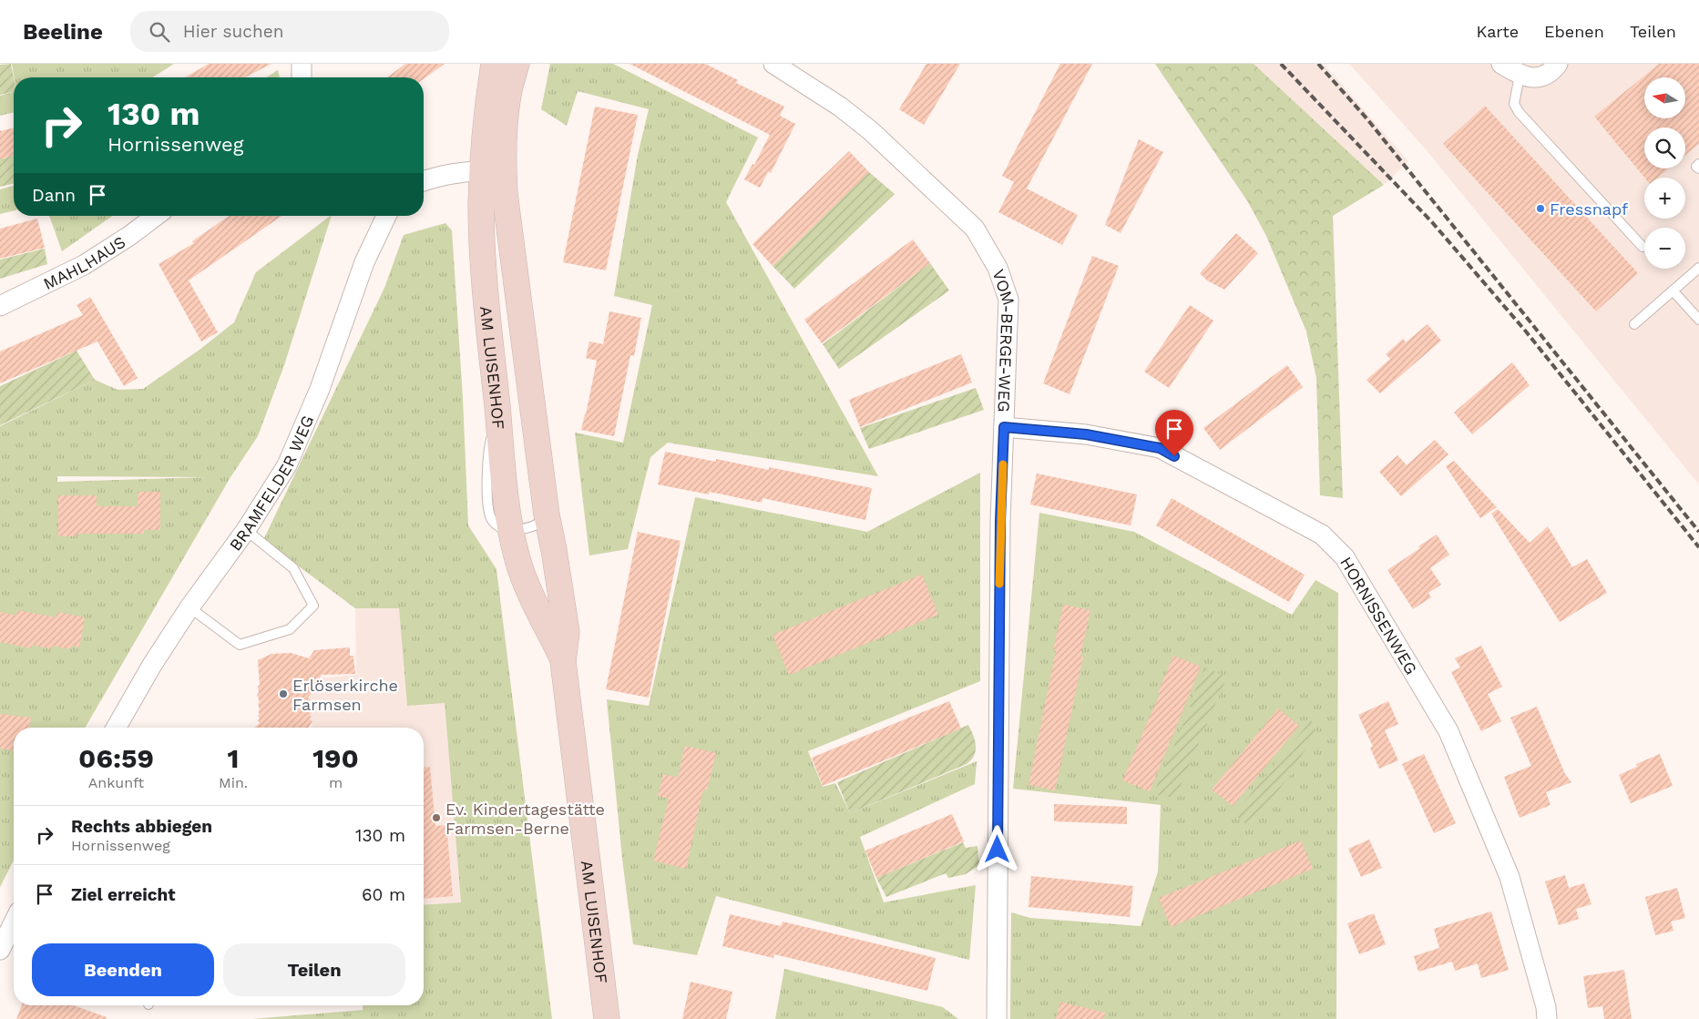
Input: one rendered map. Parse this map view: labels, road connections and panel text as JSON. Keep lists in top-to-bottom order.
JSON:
{
  "streets": {
    "main road": ["AM LUISENHOF"],
    "street": [
      "MAHLHAUS",
      "VOM-BERGE-WEG",
      "BRAMFELDER WEG",
      "HORNISSENWEG"
    ]
  },
  "crossings": [
    ["VOM-BERGE-WEG", "HORNISSENWEG"]
  ],
  "places": ["Fressnapf", "Erlöserkirche Farmsen", "Ev. Kindertagestätte Farmsen-Berne"],
  "north": "left",
  "page": {
    "header": "Beeline",
    "search": "Hier suchen",
    "nav": ["Karte", "Ebenen", "Teilen"],
    "map_buttons": ["+", "−"],
    "turn": ["130 m", "Hornissenweg"],
    "then": "Dann",
    "eta": [
      "06:59",
      "Ankunft",
      "1",
      "Min.",
      "190",
      "m"
    ],
    "list": [
      {
        "name": "Rechts abbiegen",
        "note": "Hornissenweg",
        "value": "130 m"
      },
      {
        "name": "Ziel erreicht",
        "value": "60 m"
      }
    ],
    "buttons": ["Beenden", "Teilen"]
  }
}
